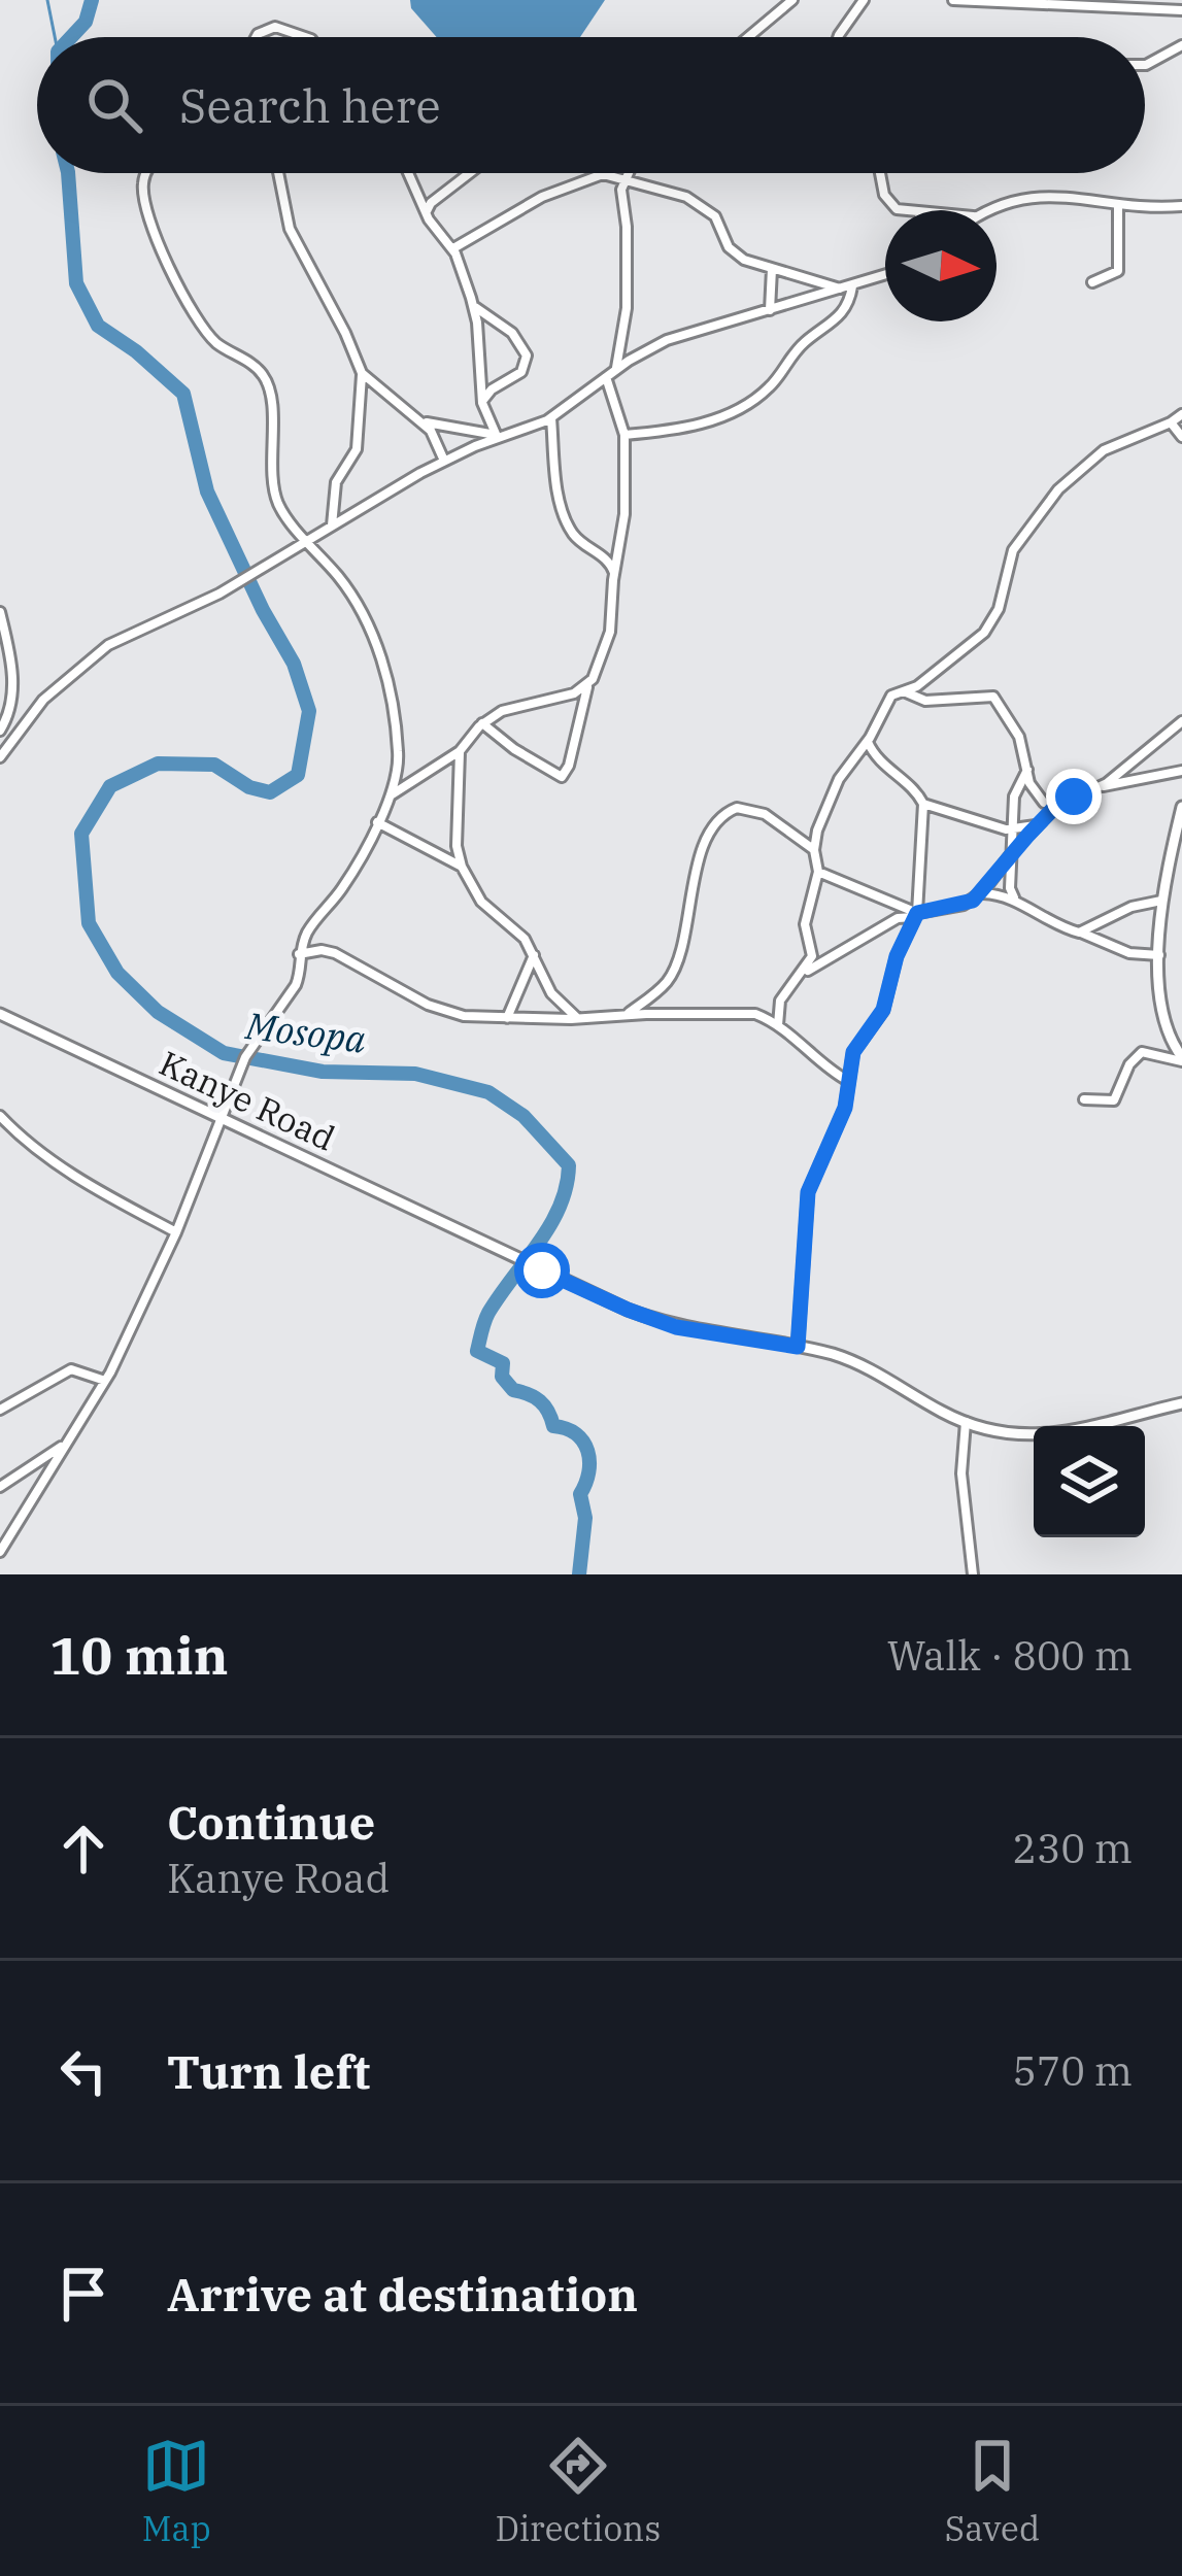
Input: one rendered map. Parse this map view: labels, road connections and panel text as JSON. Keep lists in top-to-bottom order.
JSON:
{
  "streets": {
    "main road": ["Kanye Road"]
  },
  "water": ["Mosopa"],
  "north": "right",
  "page": {
    "search": "Search here",
    "heading": ["10 min", "Walk · 800 m"],
    "list": [
      ["Continue", "Kanye Road", "230 m"],
      ["Turn left", "570 m"],
      "Arrive at destination"
    ],
    "nav": ["Map", "Directions", "Saved"]
  }
}
